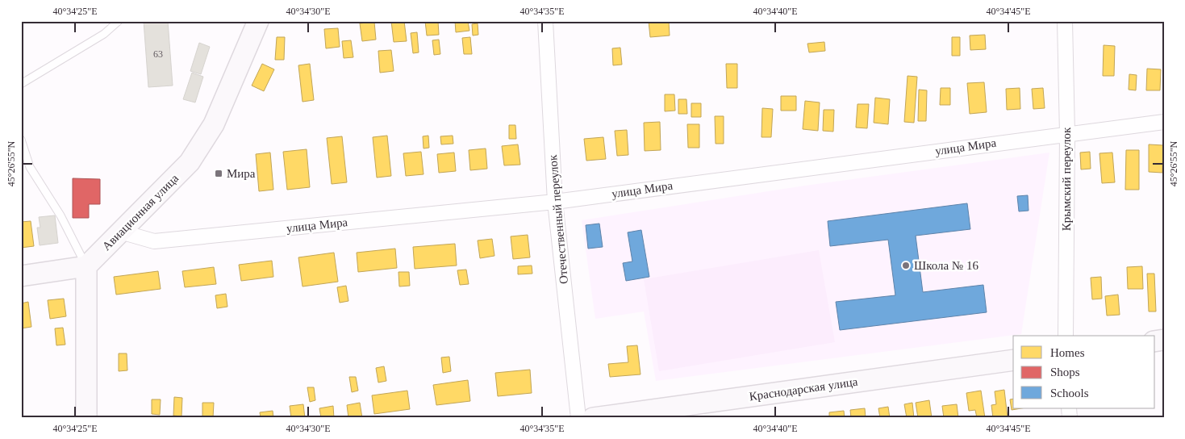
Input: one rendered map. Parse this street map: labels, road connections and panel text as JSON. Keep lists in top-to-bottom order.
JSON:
{
  "streets": {
    "main road": ["Авиационная улица", "Краснодарская улица"],
    "street": ["улица Мира", "Крымский переулок", "Отечественный переулок"]
  },
  "crossings": [
    ["улица Мира", "Крымский переулок"],
    ["улица Мира", "Авиационная улица"],
    ["улица Мира", "Отечественный переулок"]
  ],
  "places": {
    "transit": ["Мира"],
    "other": ["Школа № 16"]
  },
  "house_numbers": ["63"],
  "legend": ["Homes", "Shops", "Schools"],
  "coordinates": [
    "40°34'25\"E",
    "40°34'30\"E",
    "40°34'35\"E",
    "40°34'40\"E",
    "40°34'45\"E",
    "45°26'55\"N"
  ]
}
